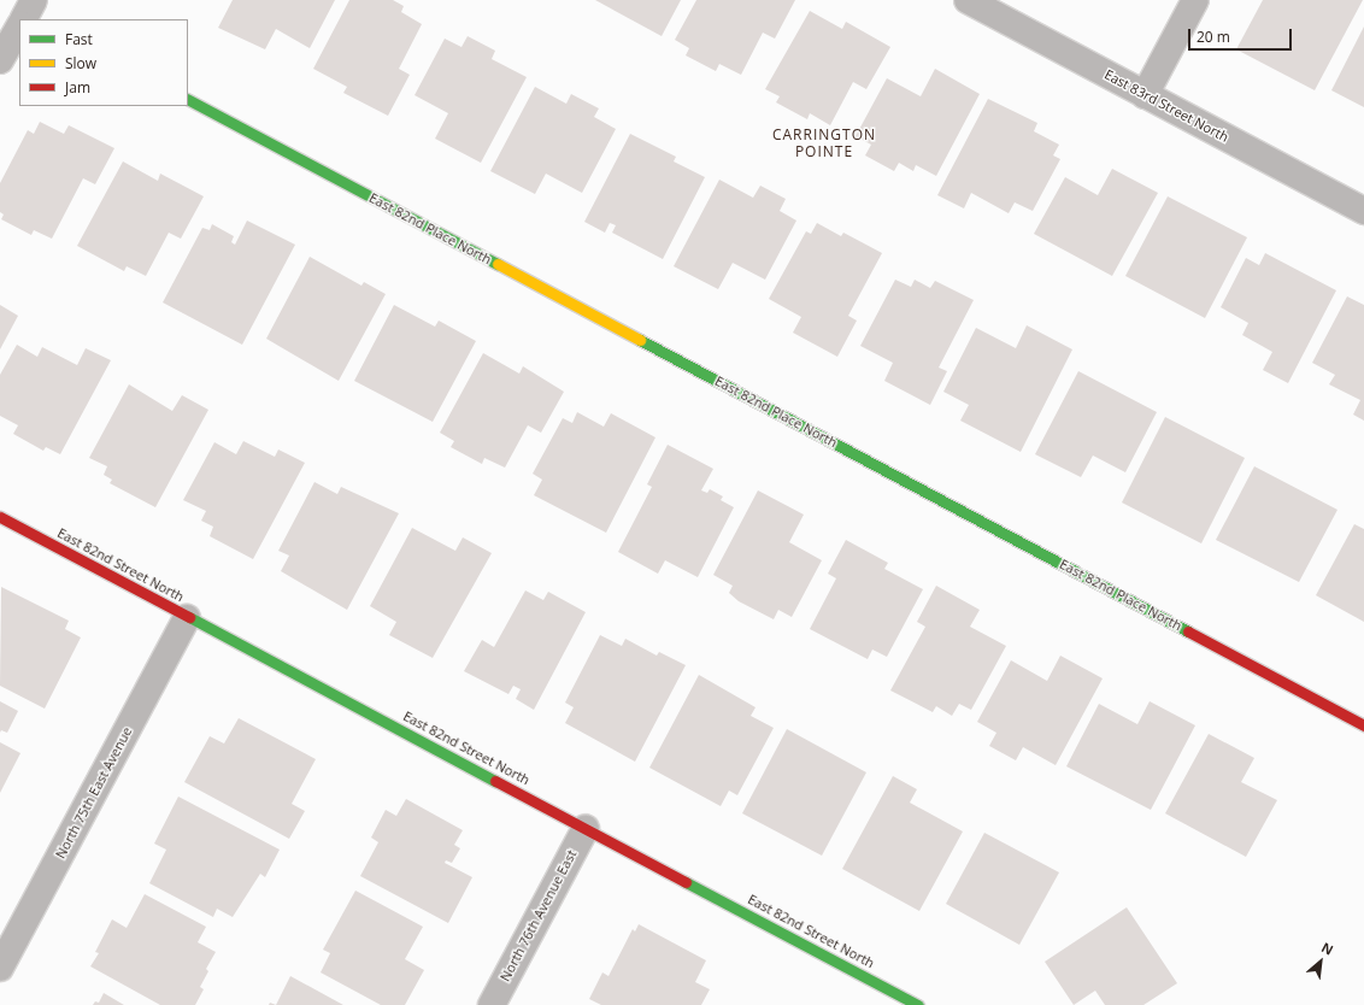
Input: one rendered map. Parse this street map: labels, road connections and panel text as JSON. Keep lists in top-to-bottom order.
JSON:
{
  "streets": {
    "street": [
      "East 83rd Street North",
      "East 82nd Place North",
      "East 82nd Street North",
      "North 75th East Avenue",
      "North 76th Avenue East"
    ]
  },
  "crossings": [
    ["East 82nd Street North", "North 75th East Avenue"],
    ["East 82nd Street North", "North 76th Avenue East"]
  ],
  "districts": ["CARRINGTON POINTE"],
  "legend": ["Fast", "Slow", "Jam"],
  "scale_bar": "20 m",
  "north": "top right"
}
